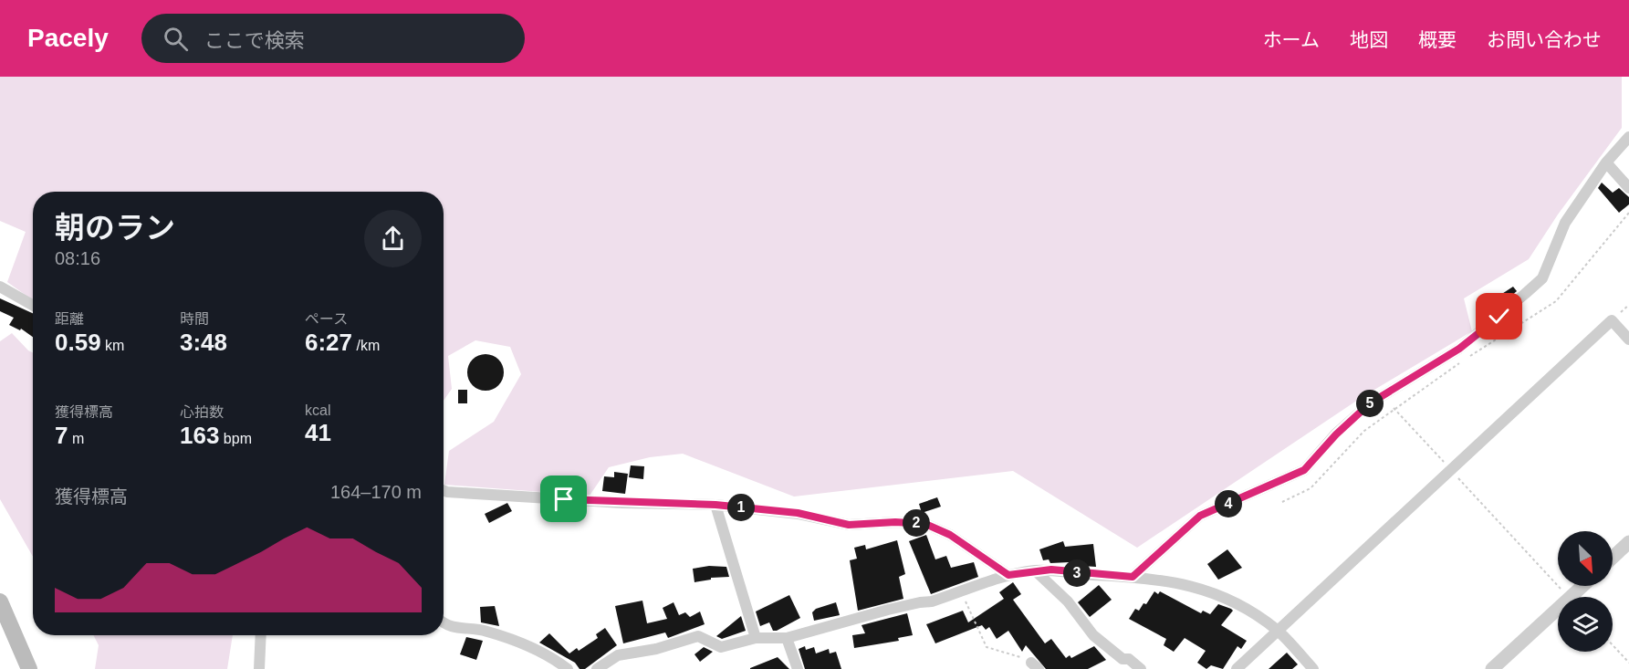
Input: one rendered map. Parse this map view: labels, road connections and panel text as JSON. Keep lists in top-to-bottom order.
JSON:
{
  "north": "bottom right",
  "page": {
    "header": "Pacely",
    "search": "ここで検索",
    "nav": [
      "ホーム",
      "地図",
      "概要",
      "お問い合わせ"
    ],
    "heading": ["朝のラン", "08:16"],
    "stats": [
      ["距離", "0.59 km"],
      ["時間", "3:48"],
      ["ペース", "6:27 /km"],
      ["獲得標高", "7 m"],
      ["心拍数", "163 bpm"],
      ["kcal", "41"]
    ],
    "pins": [
      "5",
      "4",
      "1",
      "2",
      "3"
    ],
    "chart": ["獲得標高", "164–170 m"]
  }
}
